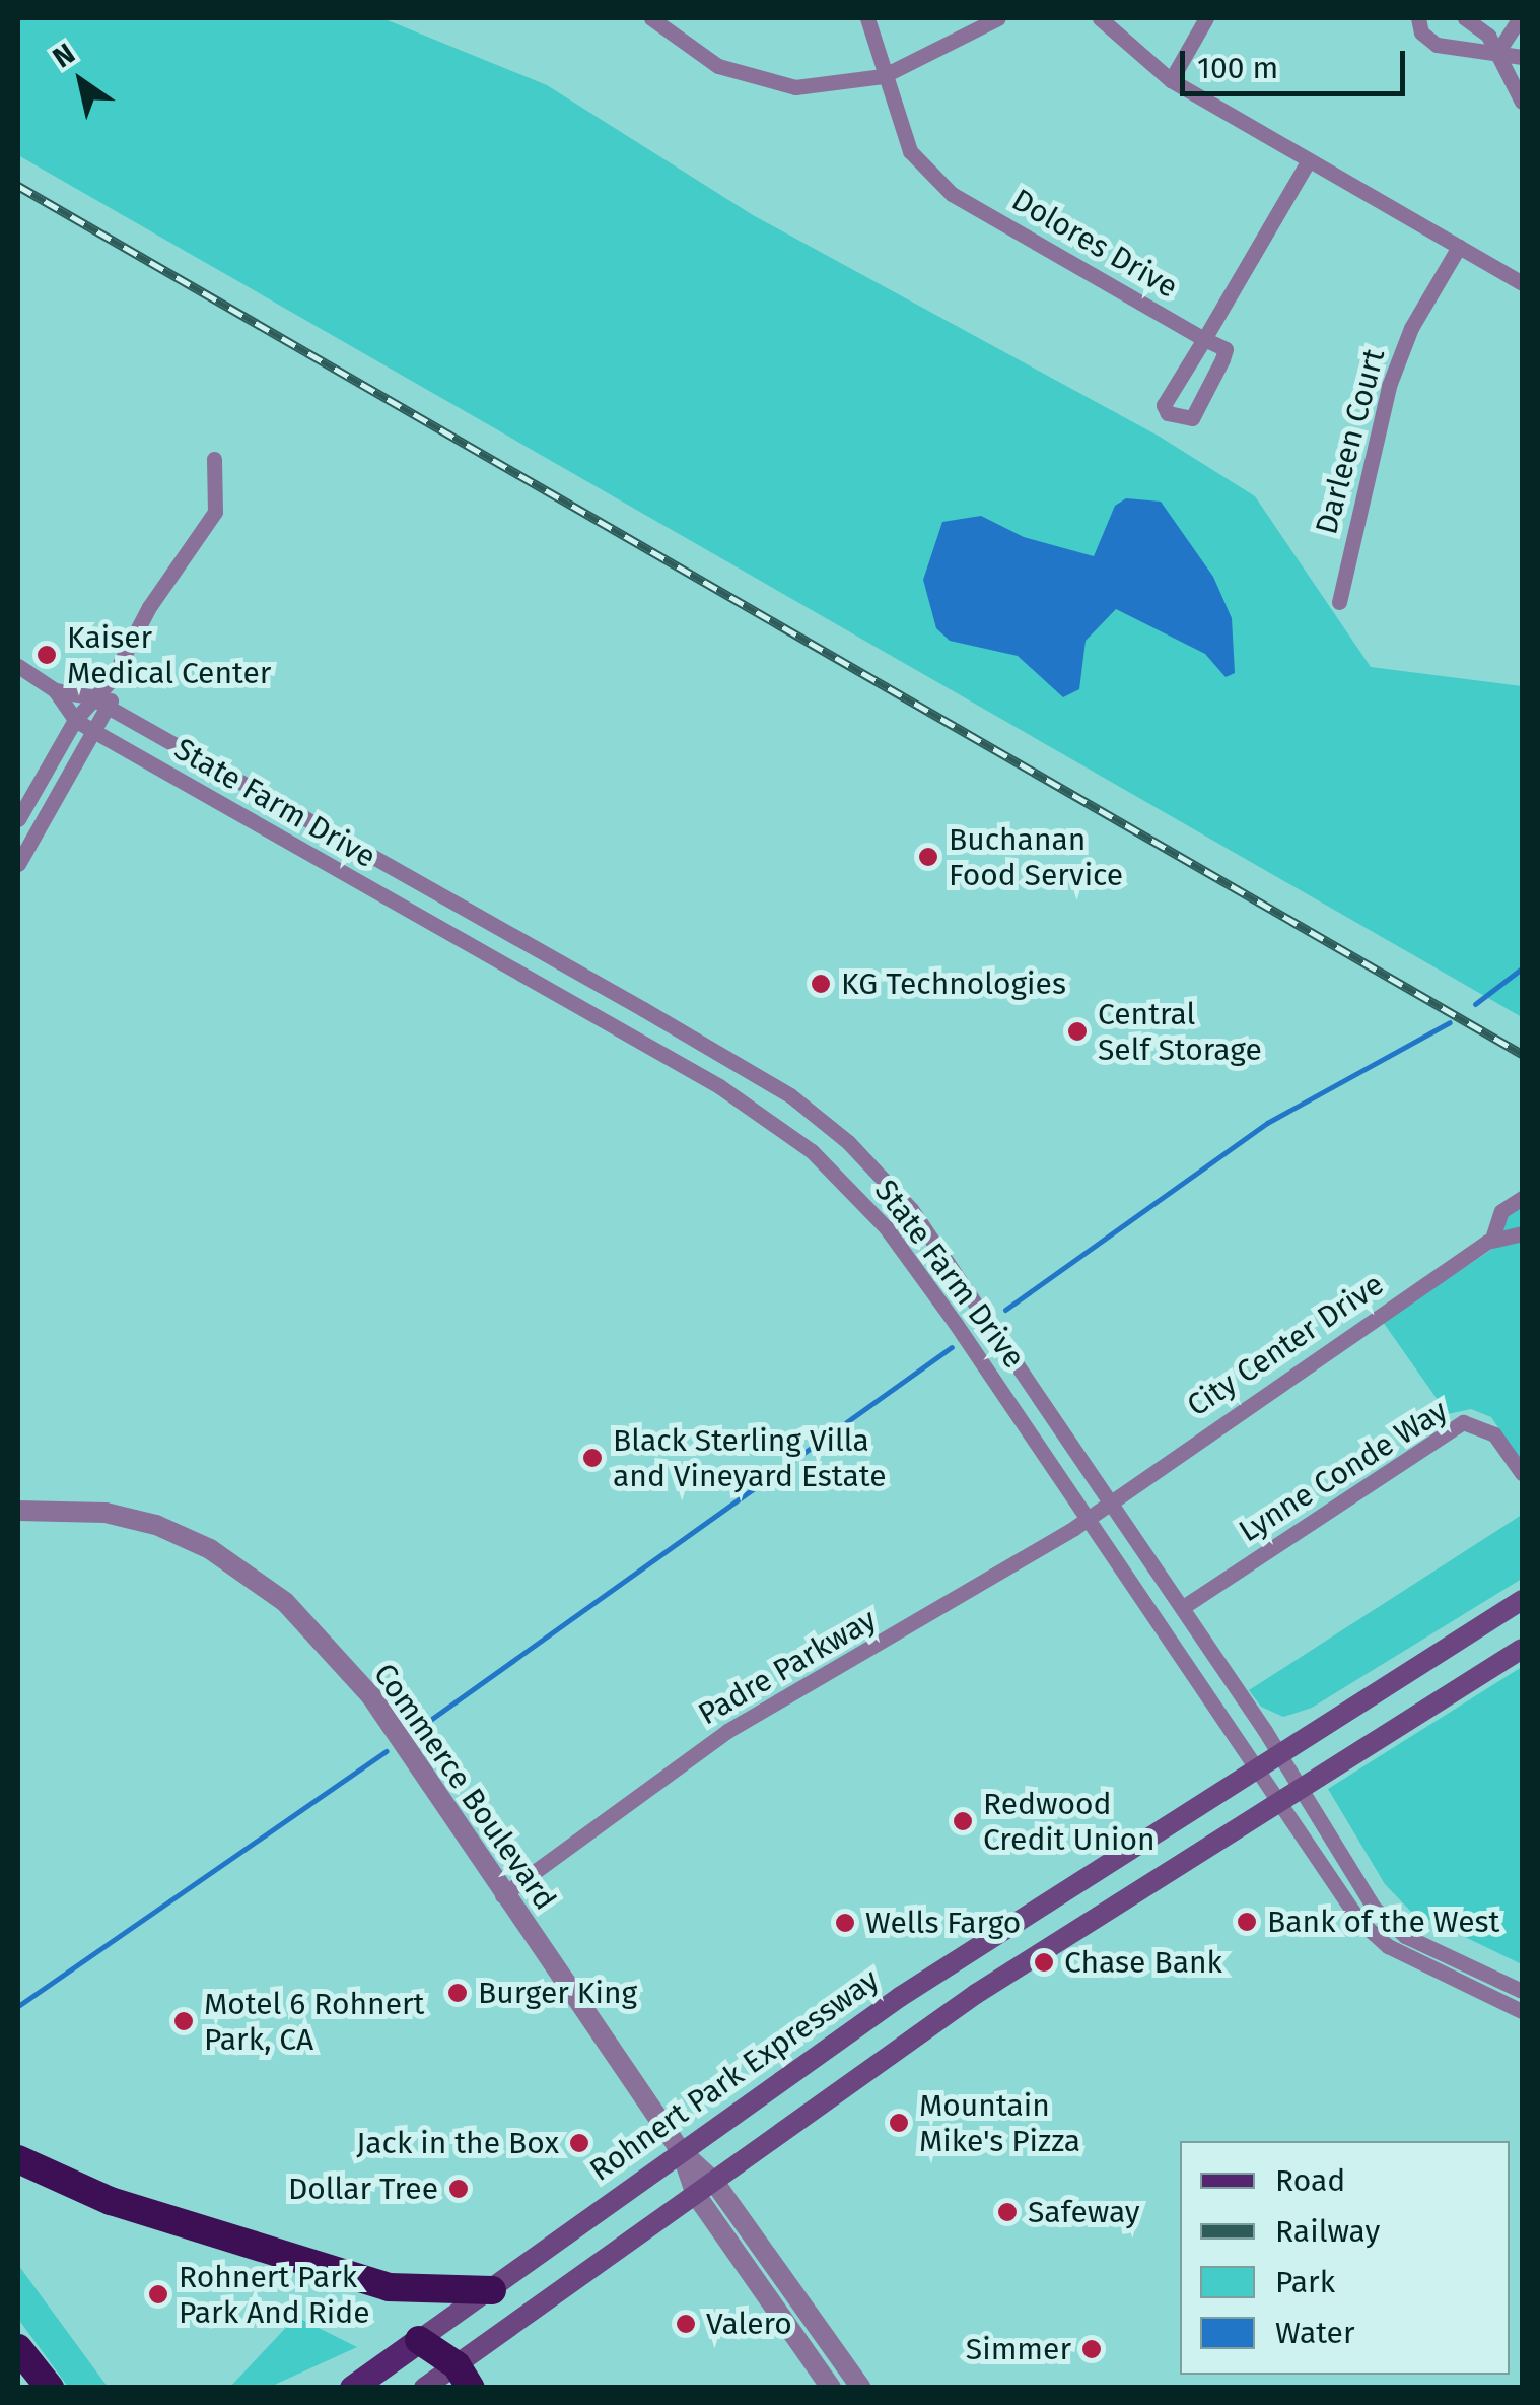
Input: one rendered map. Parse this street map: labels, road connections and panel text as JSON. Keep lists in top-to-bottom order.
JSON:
{
  "streets": {
    "main road": ["Rohnert Park Expressway"],
    "street": [
      "Dolores Drive",
      "Darleen Court",
      "State Farm Drive",
      "City Center Drive",
      "Lynne Conde Way",
      "Padre Parkway",
      "Commerce Boulevard"
    ]
  },
  "crossings": [
    ["State Farm Drive", "City Center Drive"],
    ["State Farm Drive", "Lynne Conde Way"],
    ["State Farm Drive", "Padre Parkway"],
    ["State Farm Drive", "Rohnert Park Expressway"],
    ["City Center Drive", "Padre Parkway"],
    ["Padre Parkway", "Commerce Boulevard"],
    ["Commerce Boulevard", "Rohnert Park Expressway"]
  ],
  "places": [
    "Kaiser Medical Center",
    "Buchanan Food Service",
    "KG Technologies",
    "Central Self Storage",
    "Black Sterling Villa and Vineyard Estate",
    "Redwood Credit Union",
    "Bank of the West",
    "Wells Fargo",
    "Chase Bank",
    "Burger King",
    "Motel 6 Rohnert Park, CA",
    "Mountain Mike's Pizza",
    "Jack in the Box",
    "Dollar Tree",
    "Safeway",
    "Rohnert Park Park And Ride",
    "Valero",
    "Simmer"
  ],
  "legend": [
    "Road",
    "Railway",
    "Park",
    "Water"
  ],
  "scale_bar": "100 m",
  "north": "top left"
}
